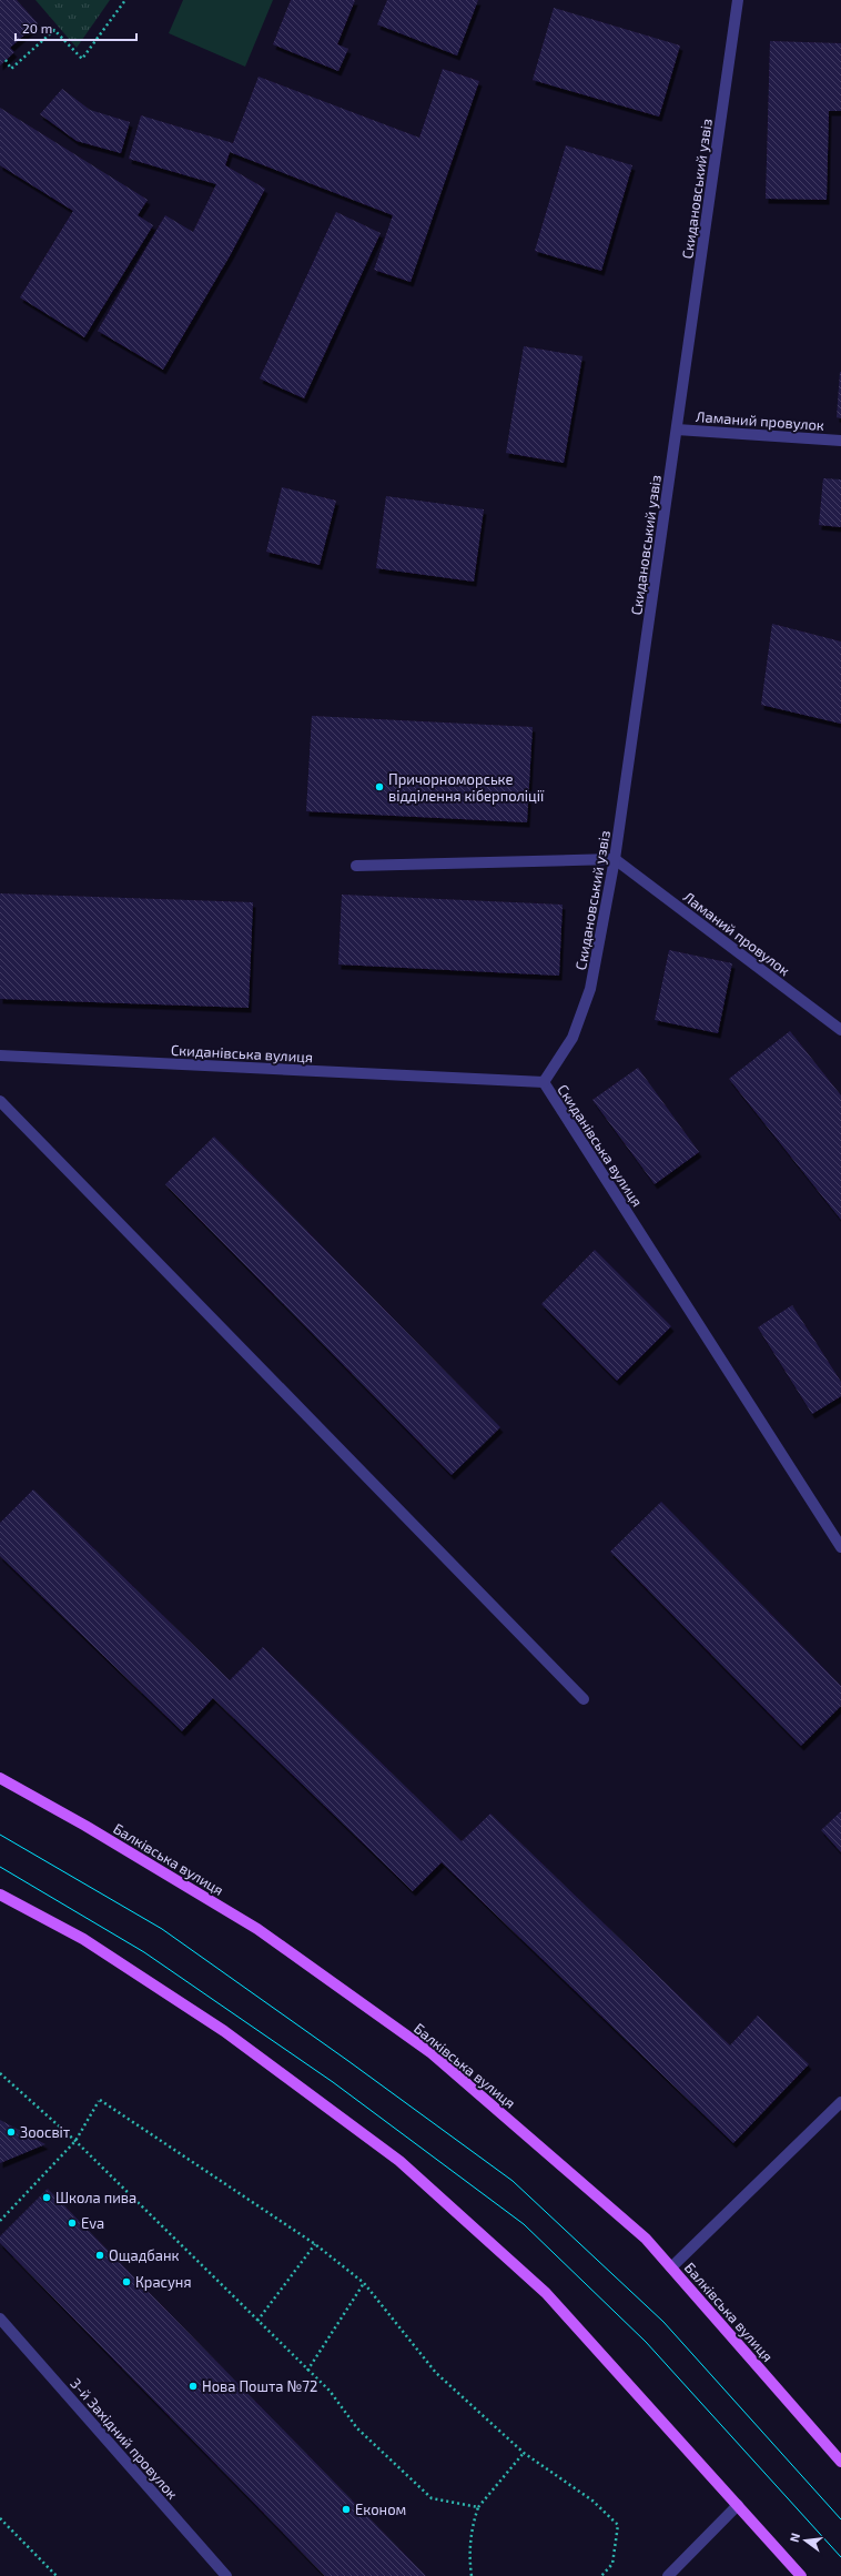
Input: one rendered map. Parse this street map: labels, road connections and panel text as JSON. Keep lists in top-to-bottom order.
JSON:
{
  "streets": {
    "main road": ["Балківська вулиця"],
    "street": [
      "Скидановський узвіз",
      "Ламаний провулок",
      "Скиданівська вулиця",
      "3-й Західний провулок"
    ]
  },
  "crossings": [
    ["Скидановський узвіз", "Ламаний провулок"],
    ["Скидановський узвіз", "Скиданівська вулиця"]
  ],
  "places": [
    "Причорноморське відділення кіберполіції",
    "Зоосвіт",
    "Школа пива",
    "Eva",
    "Ощадбанк",
    "Красуня",
    "Нова Пошта №72",
    "Економ"
  ],
  "scale_bar": "20 m",
  "north": "left"
}
